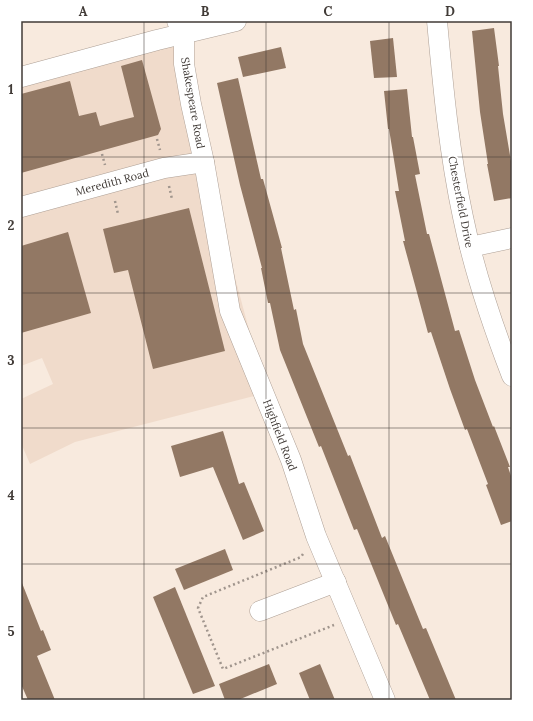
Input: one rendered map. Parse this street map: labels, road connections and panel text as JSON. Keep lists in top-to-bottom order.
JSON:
{
  "streets": {
    "street": [
      "Shakespeare Road",
      "Meredith Road",
      "Chesterfield Drive",
      "Highfield Road"
    ]
  },
  "crossings": [
    ["Shakespeare Road", "Meredith Road"],
    ["Shakespeare Road", "Highfield Road"],
    ["Meredith Road", "Highfield Road"]
  ],
  "grid": {
    "columns": [
      "A",
      "B",
      "C",
      "D"
    ],
    "rows": [
      "1",
      "2",
      "3",
      "4",
      "5"
    ]
  }
}
